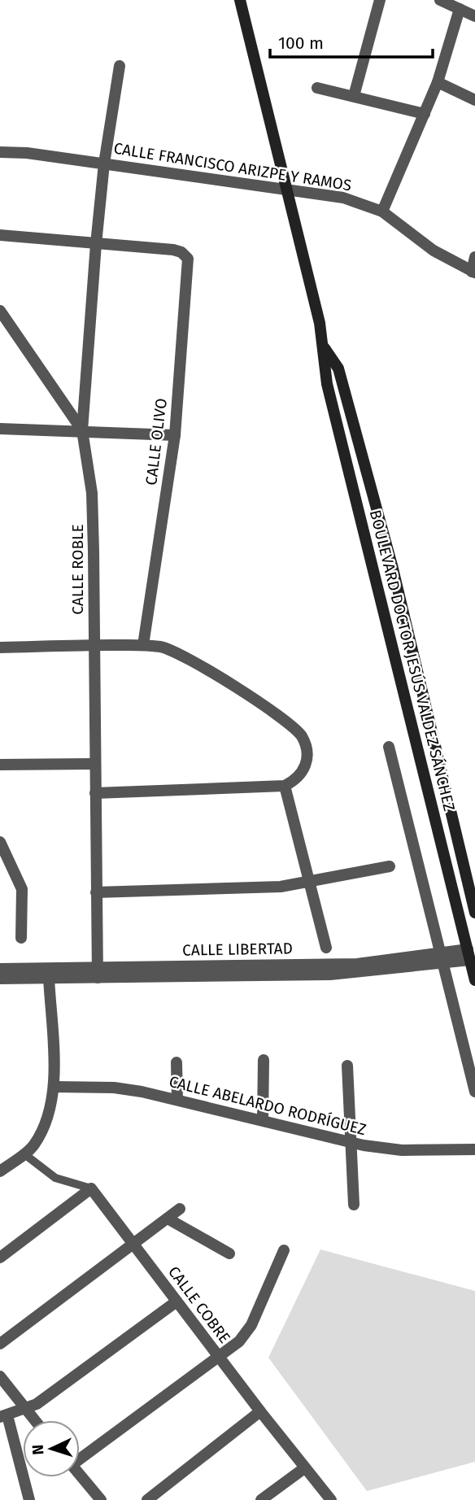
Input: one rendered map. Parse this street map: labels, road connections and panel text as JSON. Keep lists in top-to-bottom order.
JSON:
{
  "streets": {
    "main road": ["BOULEVARD DOCTOR JESÚS VALDEZ SÁNCHEZ"],
    "street": [
      "CALLE FRANCISCO ARIZPE Y RAMOS",
      "CALLE OLIVO",
      "CALLE ROBLE",
      "CALLE LIBERTAD",
      "CALLE ABELARDO RODRÍGUEZ",
      "CALLE COBRE"
    ]
  },
  "crossings": [
    ["CALLE FRANCISCO ARIZPE Y RAMOS", "CALLE ROBLE"],
    ["CALLE FRANCISCO ARIZPE Y RAMOS", "BOULEVARD DOCTOR JESÚS VALDEZ SÁNCHEZ"],
    ["CALLE OLIVO", "CALLE ROBLE"],
    ["CALLE ROBLE", "CALLE LIBERTAD"],
    ["BOULEVARD DOCTOR JESÚS VALDEZ SÁNCHEZ", "CALLE LIBERTAD"]
  ],
  "scale_bar": "100 m",
  "north": "left"
}
